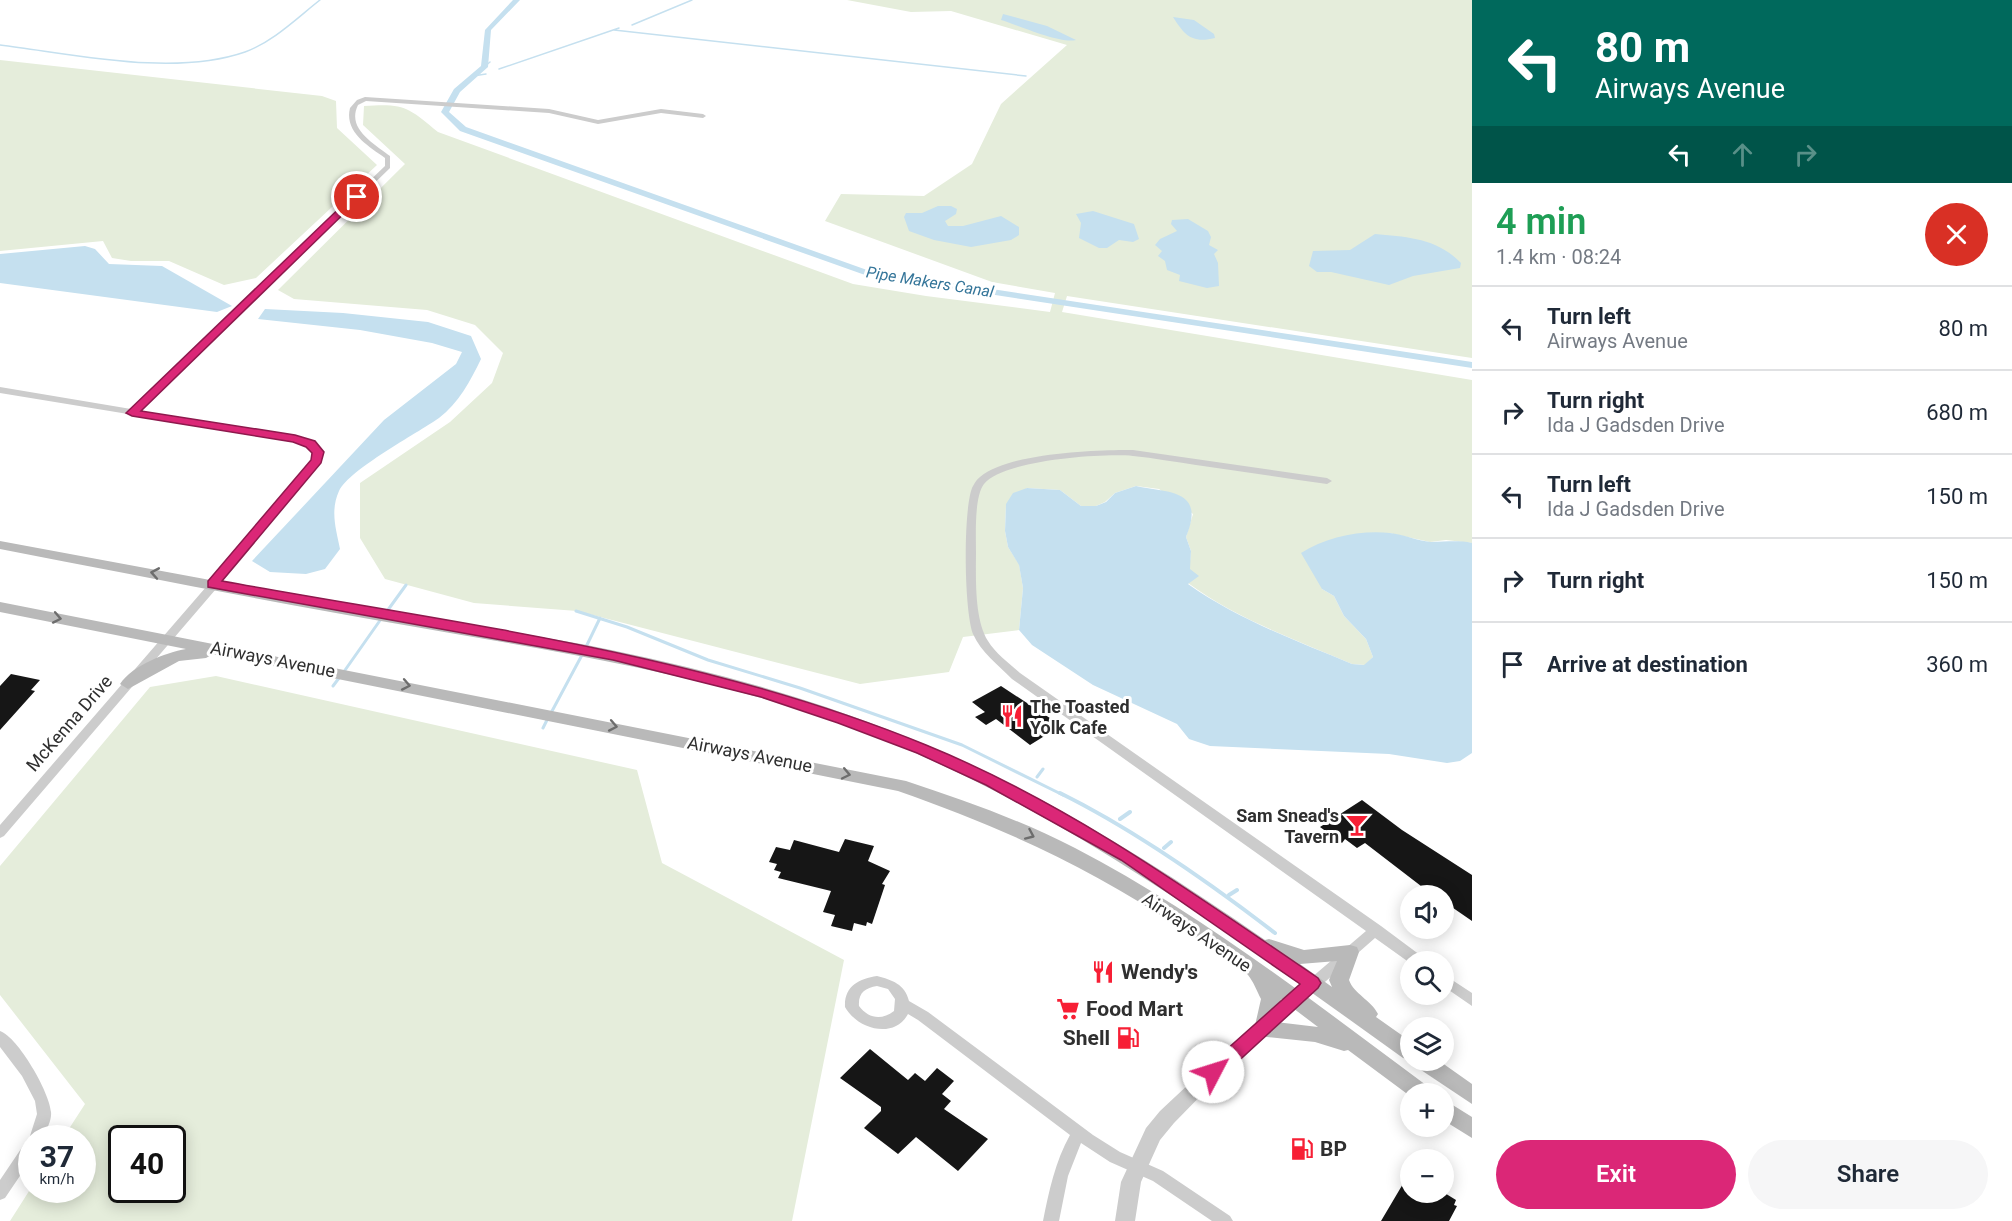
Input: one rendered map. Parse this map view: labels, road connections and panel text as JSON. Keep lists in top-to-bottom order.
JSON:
{
  "streets": {
    "main road": ["Airways Avenue"],
    "street": ["McKenna Drive"]
  },
  "crossings": [
    ["Airways Avenue", "McKenna Drive"]
  ],
  "water": ["Pipe Makers Canal"],
  "places": {
    "restaurant": ["The Toasted Yolk Cafe", "Wendy's"],
    "bar": ["Sam Snead's Tavern"],
    "supermarket": ["Food Mart"],
    "fuel station": ["Shell", "BP"]
  },
  "page": {
    "turn": ["80 m", "Airways Avenue"],
    "heading": ["4 min", "1.4 km · 08:24"],
    "list": [
      {
        "name": "Turn left",
        "note": "Airways Avenue",
        "value": "80 m"
      },
      {
        "name": "Turn right",
        "note": "Ida J Gadsden Drive",
        "value": "680 m"
      },
      {
        "name": "Turn left",
        "note": "Ida J Gadsden Drive",
        "value": "150 m"
      },
      {
        "name": "Turn right",
        "value": "150 m"
      },
      {
        "name": "Arrive at destination",
        "value": "360 m"
      }
    ],
    "map_buttons": ["+", "−"],
    "speed": "37 km/h",
    "limit": "40",
    "buttons": ["Exit", "Share"]
  }
}
